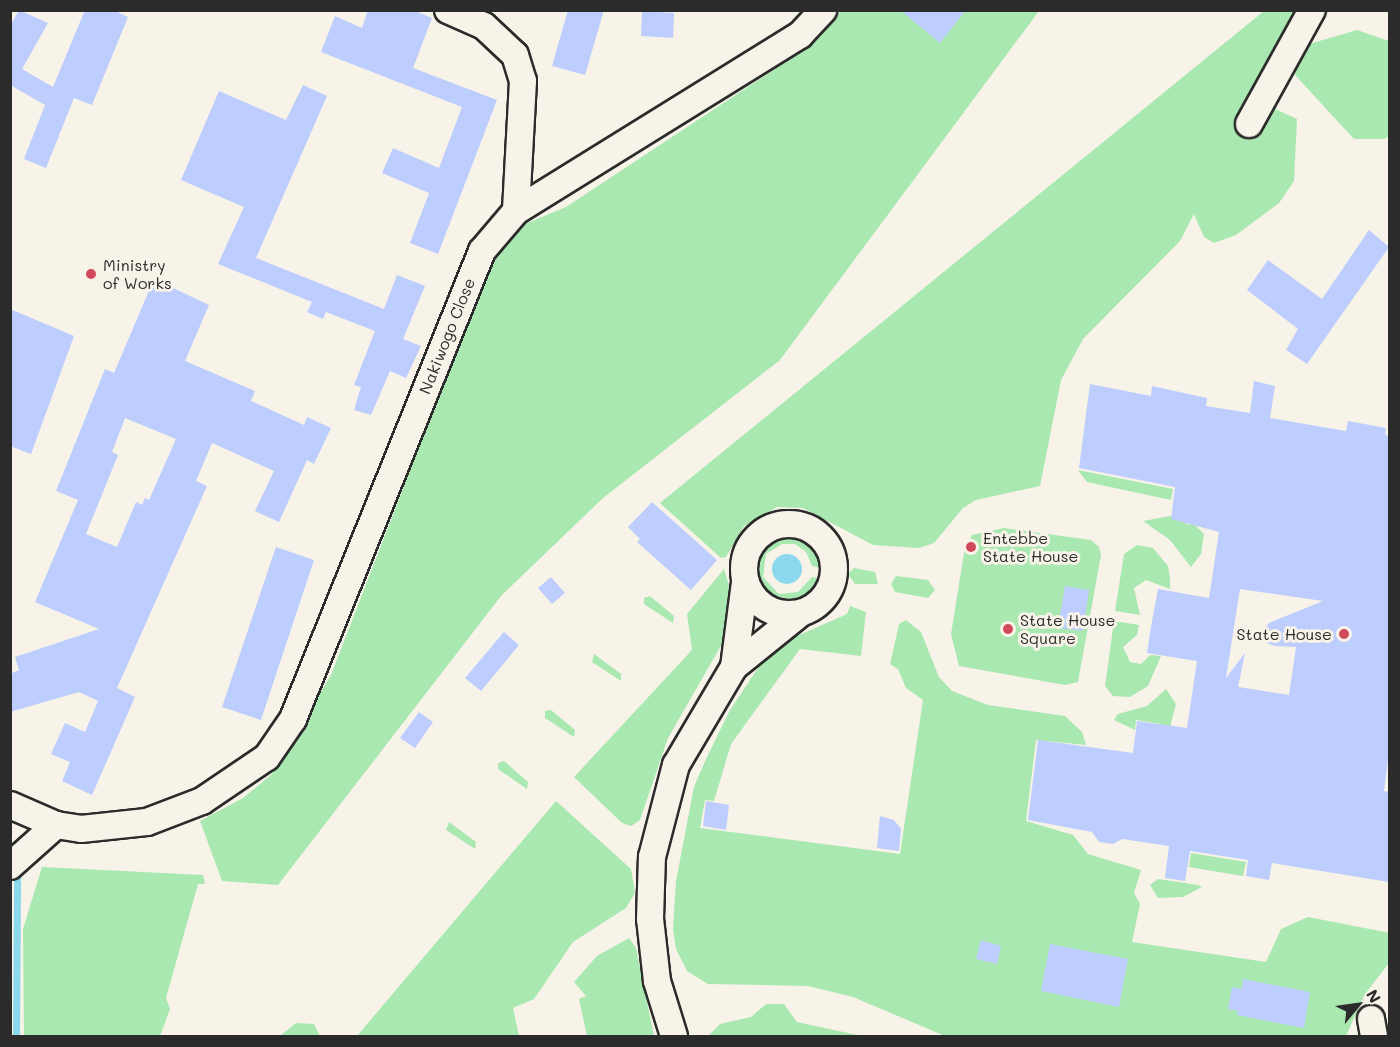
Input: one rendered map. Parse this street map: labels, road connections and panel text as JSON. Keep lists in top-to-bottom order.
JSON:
{
  "streets": {
    "street": ["Nakiwogo Close"]
  },
  "places": [
    "Ministry of Works",
    "Entebbe State House",
    "State House Square",
    "State House"
  ],
  "north": "top right"
}
